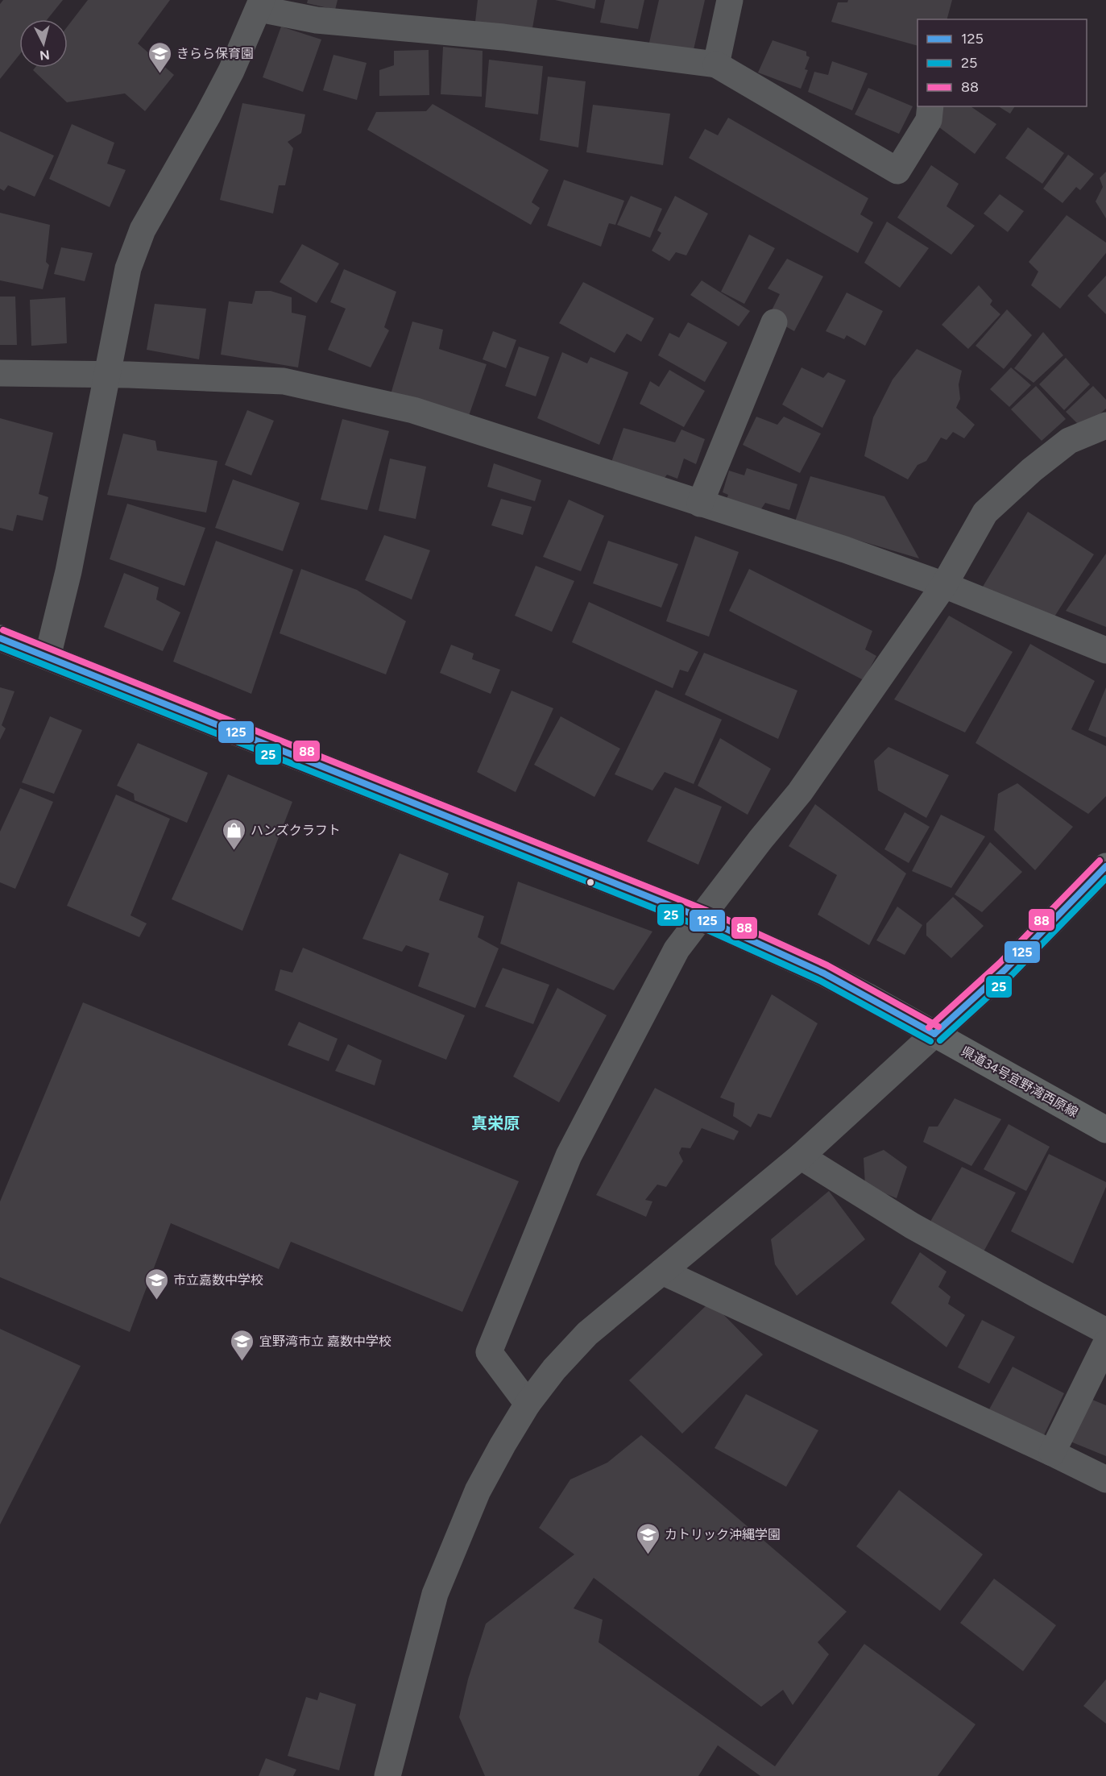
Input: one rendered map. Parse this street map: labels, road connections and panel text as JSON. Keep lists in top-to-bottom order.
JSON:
{
  "streets": {
    "main road": ["県道34号宜野湾西原線"]
  },
  "districts": ["真栄原"],
  "places": {
    "school or university": [
      "きらら保育園",
      "市立嘉数中学校",
      "宜野湾市立 嘉数中学校",
      "カトリック沖縄学園"
    ],
    "shop": ["ハンズクラフト"]
  },
  "lines": ["transit line 88", "transit line 125", "transit line 25"],
  "legend": ["125", "25", "88"],
  "north": "bottom"
}
